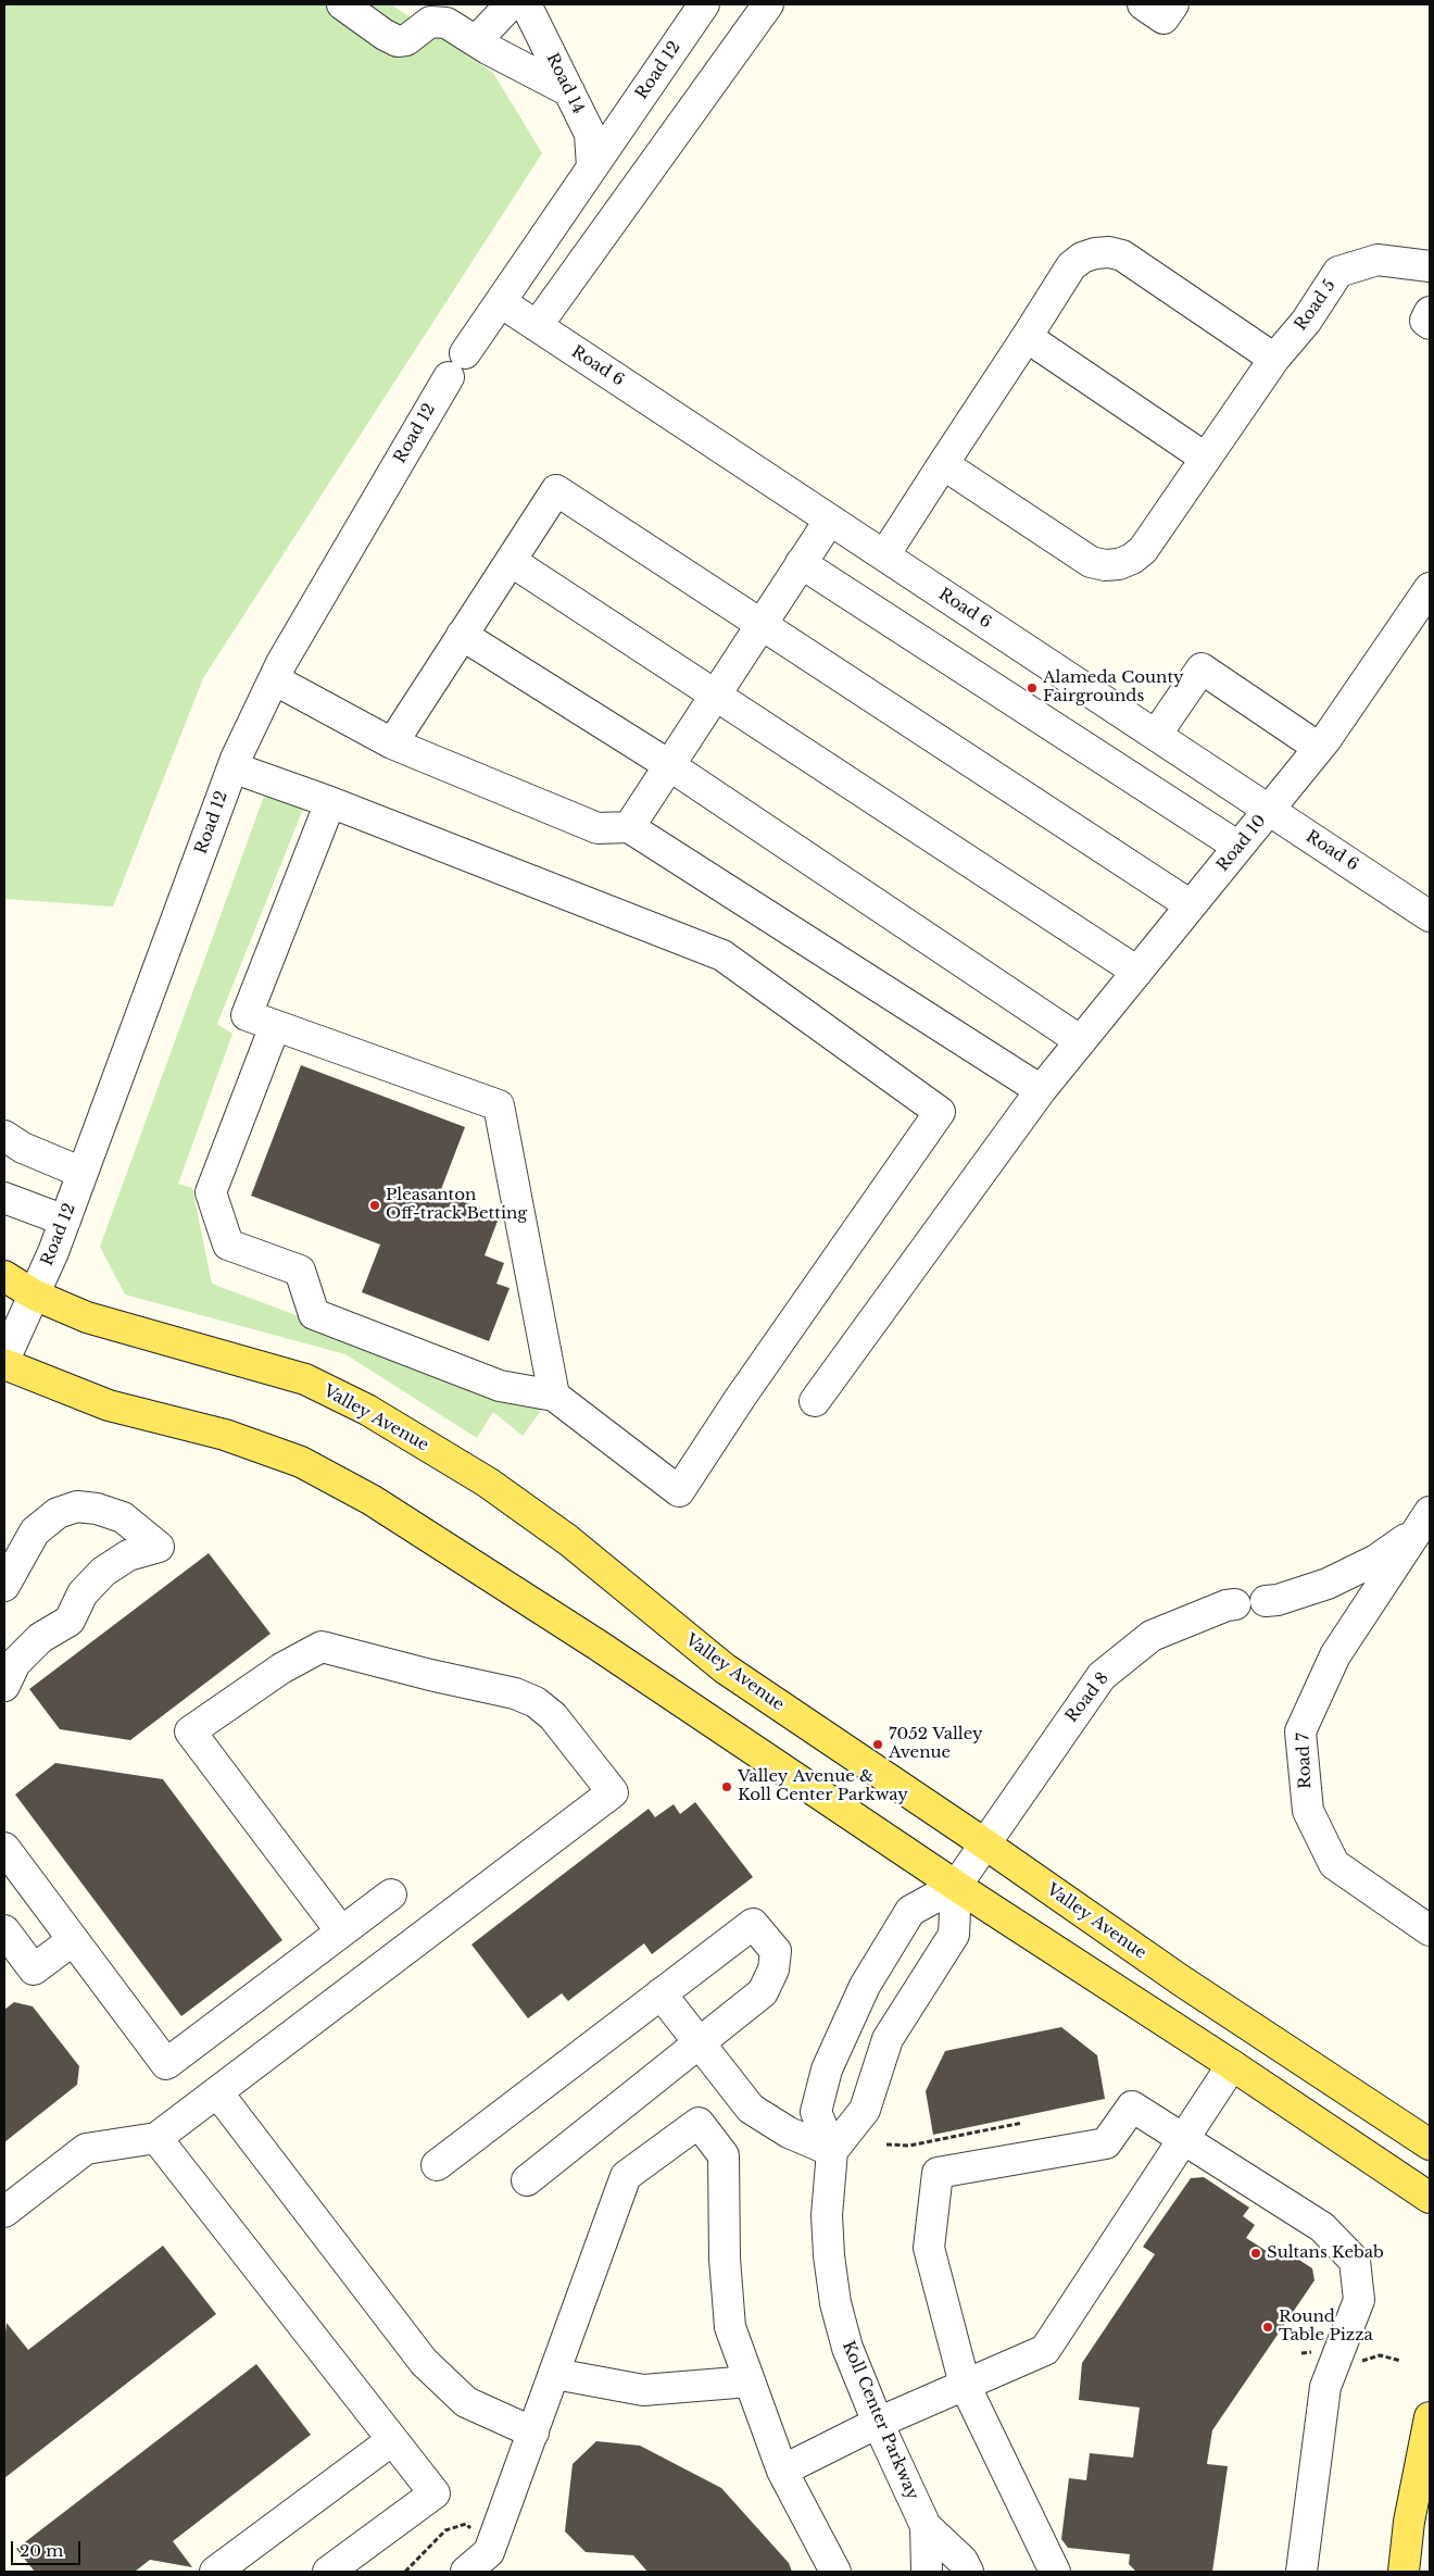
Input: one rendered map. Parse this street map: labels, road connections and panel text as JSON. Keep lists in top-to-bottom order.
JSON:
{
  "streets": {
    "main road": ["Valley Avenue"],
    "street": [
      "Road 12",
      "Road 14",
      "Road 5",
      "Road 6",
      "Road 10",
      "Road 8",
      "Road 7",
      "Koll Center Parkway"
    ]
  },
  "crossings": [
    ["Road 12", "Road 14"],
    ["Road 12", "Road 6"],
    ["Road 12", "Valley Avenue"],
    ["Road 6", "Road 10"],
    ["Valley Avenue", "Road 8"],
    ["Valley Avenue", "Koll Center Parkway"],
    ["Road 8", "Koll Center Parkway"]
  ],
  "places": [
    "Alameda County Fairgrounds",
    "Pleasanton Off-track Betting",
    "7052 Valley Avenue",
    "Valley Avenue & Koll Center Parkway",
    "Sultans Kebab",
    "Round Table Pizza"
  ],
  "scale_bar": "20 m"
}
